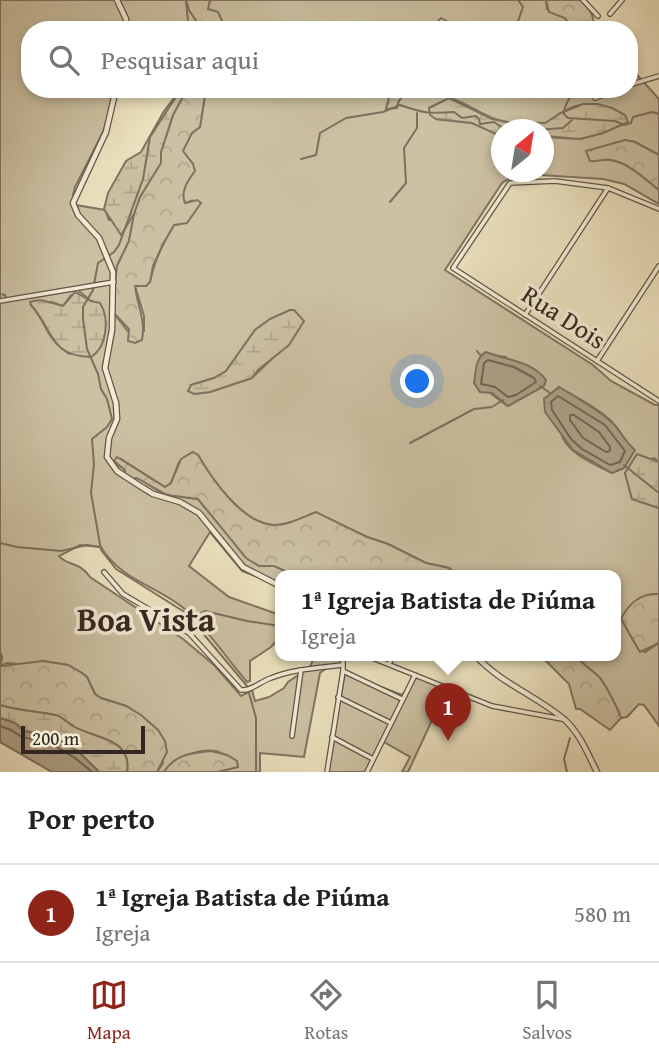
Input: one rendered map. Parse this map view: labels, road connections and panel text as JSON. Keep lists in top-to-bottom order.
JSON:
{
  "streets": {
    "street": ["Rua Dois"]
  },
  "districts": ["Boa Vista"],
  "scale_bar": "200 m",
  "north": "top right",
  "page": {
    "search": "Pesquisar aqui",
    "popup": ["1ª Igreja Batista de Piúma", "Igreja"],
    "pins": "1",
    "scale": "200 m",
    "heading": "Por perto",
    "list": [
      {
        "mark": "1",
        "name": "1ª Igreja Batista de Piúma",
        "note": "Igreja",
        "value": "580 m"
      }
    ],
    "nav": ["Mapa", "Rotas", "Salvos"]
  }
}
